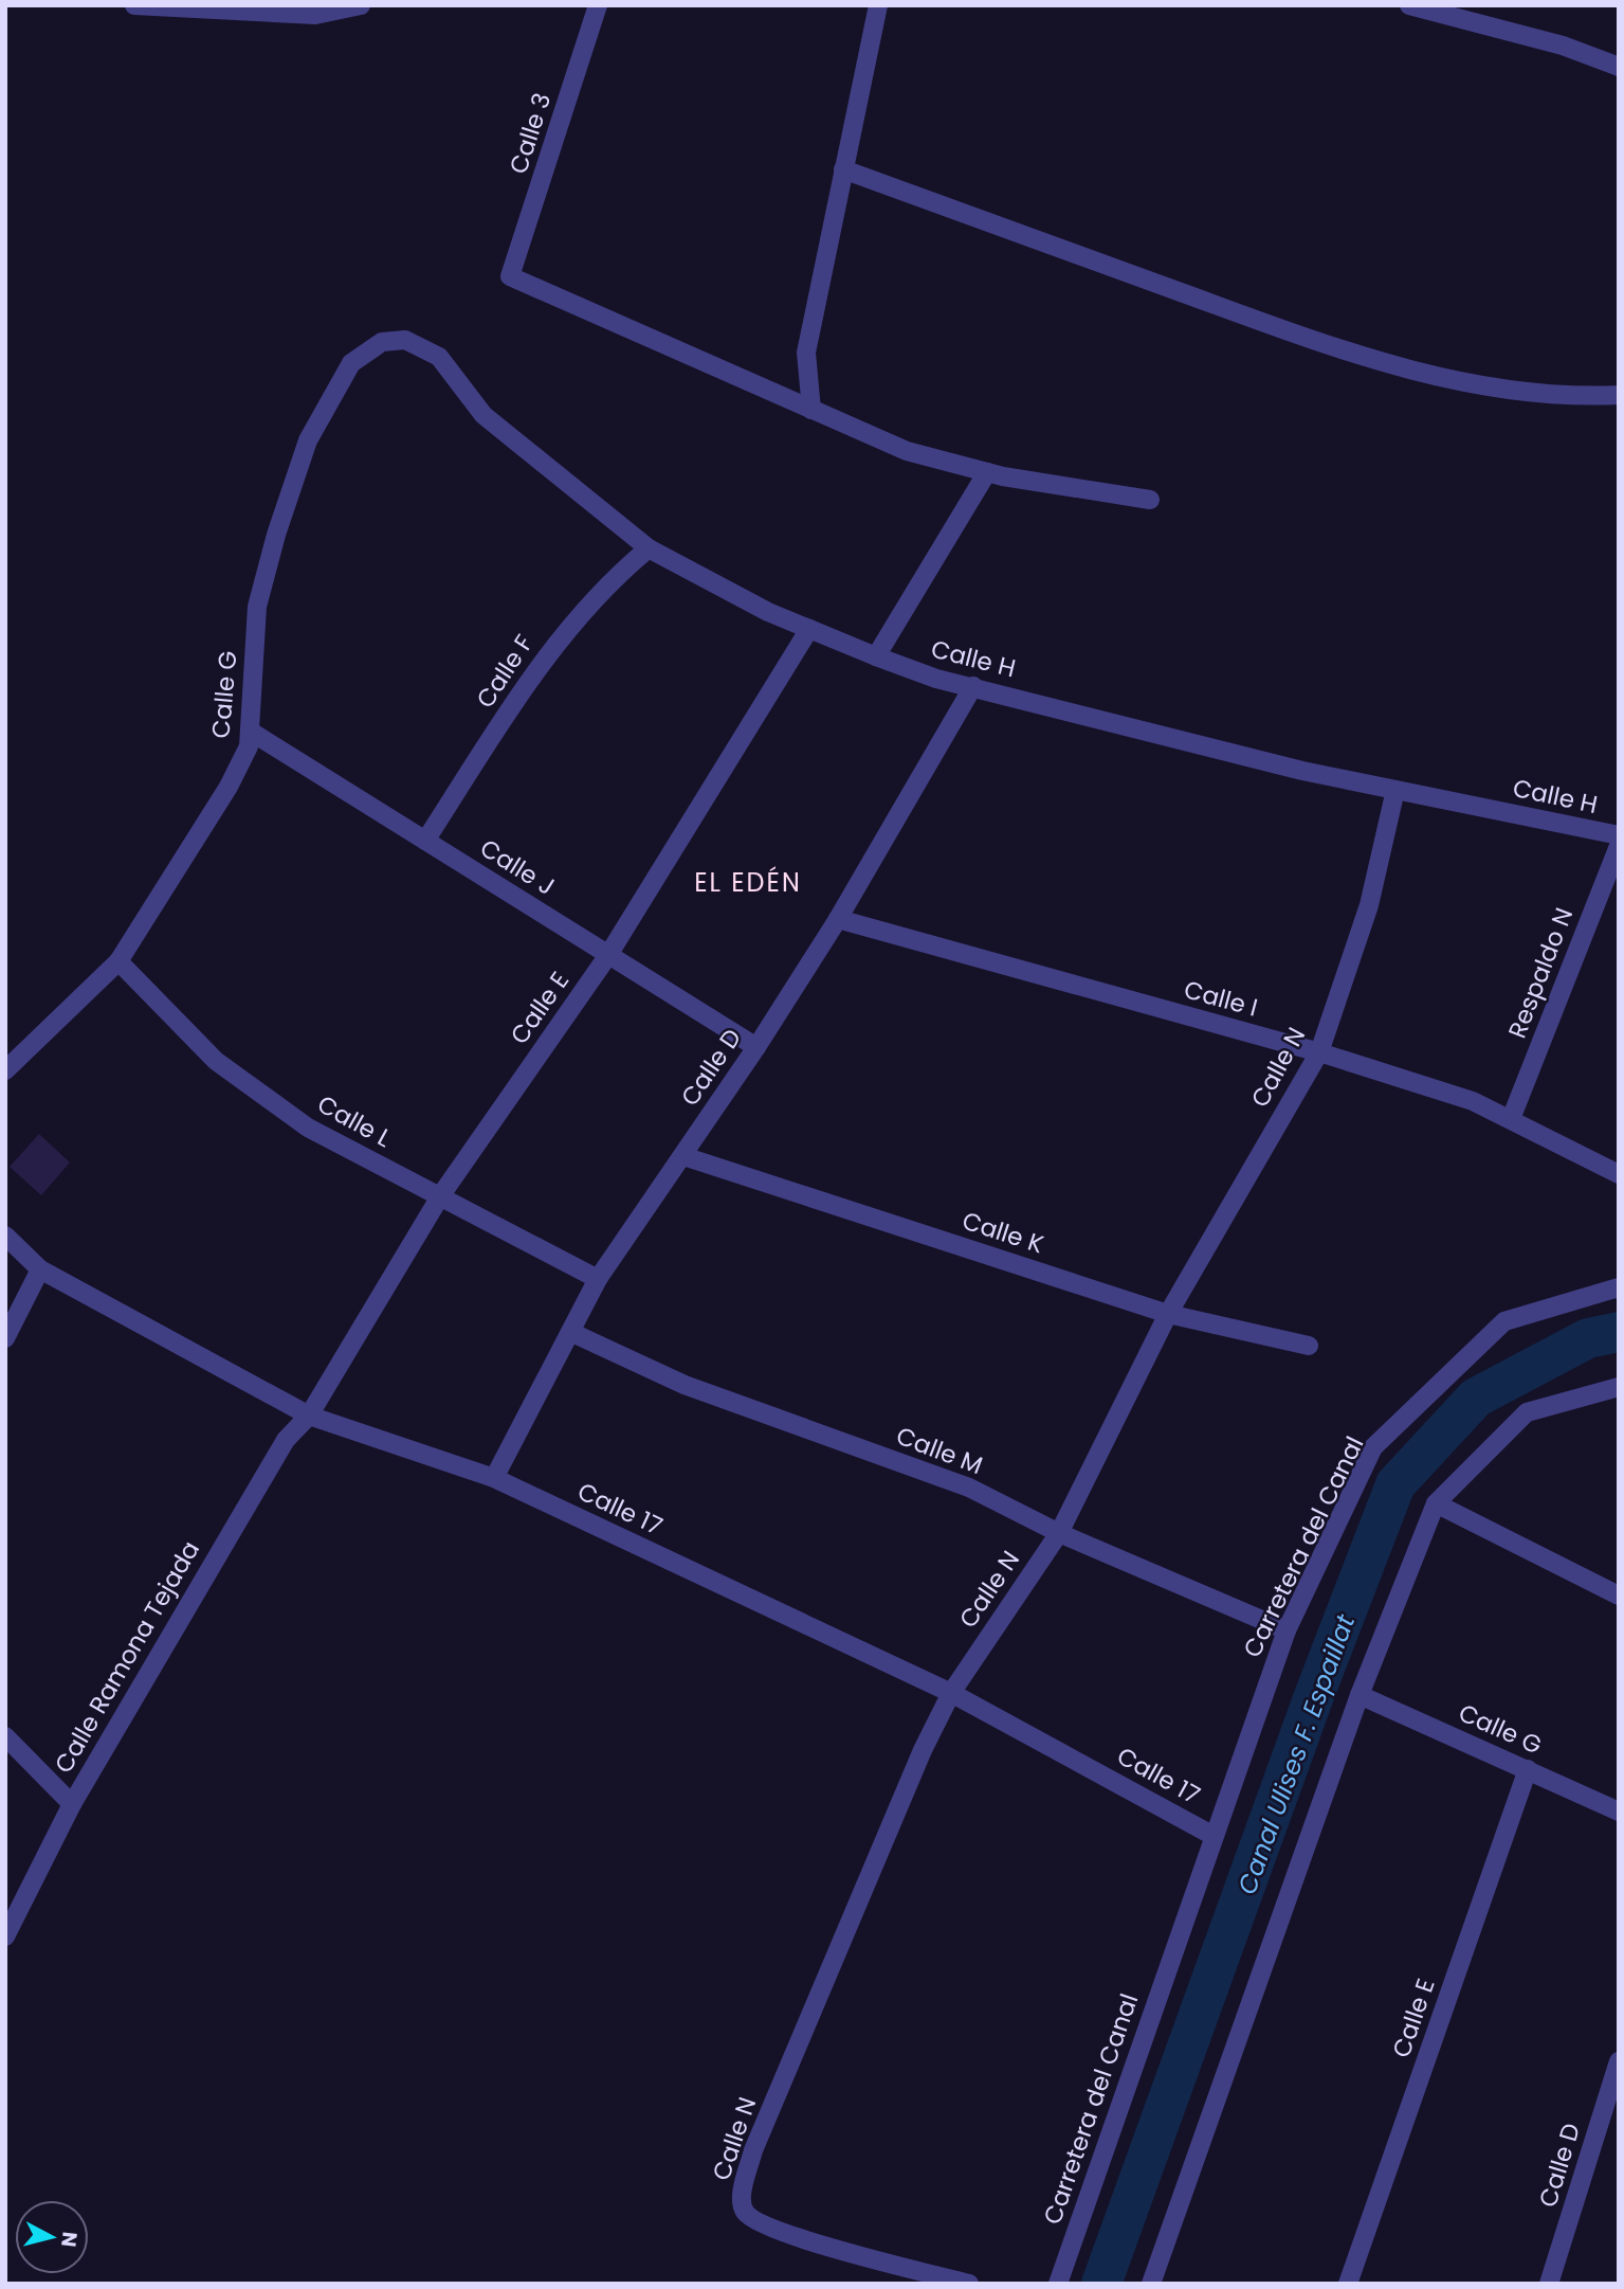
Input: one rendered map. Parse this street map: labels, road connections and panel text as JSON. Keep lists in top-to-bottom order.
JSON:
{
  "streets": {
    "street": [
      "Calle 3",
      "Calle H",
      "Calle F",
      "Calle G",
      "Calle J",
      "Respaldo N",
      "Calle I",
      "Calle E",
      "Calle D",
      "Calle N",
      "Calle L",
      "Calle K",
      "Calle M",
      "Calle 17",
      "Carretera del Canal",
      "Calle Ramona Tejada"
    ]
  },
  "crossings": [
    ["Calle H", "Calle F"],
    ["Calle H", "Calle G"],
    ["Calle H", "Calle E"],
    ["Calle H", "Calle D"],
    ["Calle H", "Calle N"],
    ["Calle F", "Calle J"],
    ["Calle G", "Calle J"],
    ["Calle G", "Calle E"],
    ["Calle G", "Calle L"],
    ["Calle J", "Calle E"],
    ["Calle J", "Calle D"],
    ["Respaldo N", "Calle I"],
    ["Calle I", "Calle D"],
    ["Calle I", "Calle N"],
    ["Calle E", "Calle L"],
    ["Calle E", "Calle 17"],
    ["Calle E", "Calle Ramona Tejada"],
    ["Calle D", "Calle L"],
    ["Calle D", "Calle K"],
    ["Calle D", "Calle M"],
    ["Calle D", "Calle 17"],
    ["Calle N", "Calle K"],
    ["Calle N", "Calle M"],
    ["Calle N", "Calle 17"],
    ["Calle M", "Carretera del Canal"],
    ["Calle 17", "Carretera del Canal"],
    ["Calle 17", "Calle Ramona Tejada"]
  ],
  "districts": ["EL EDÉN"],
  "water": ["Canal Ulises F. Espaillat"],
  "north": "right"
}
